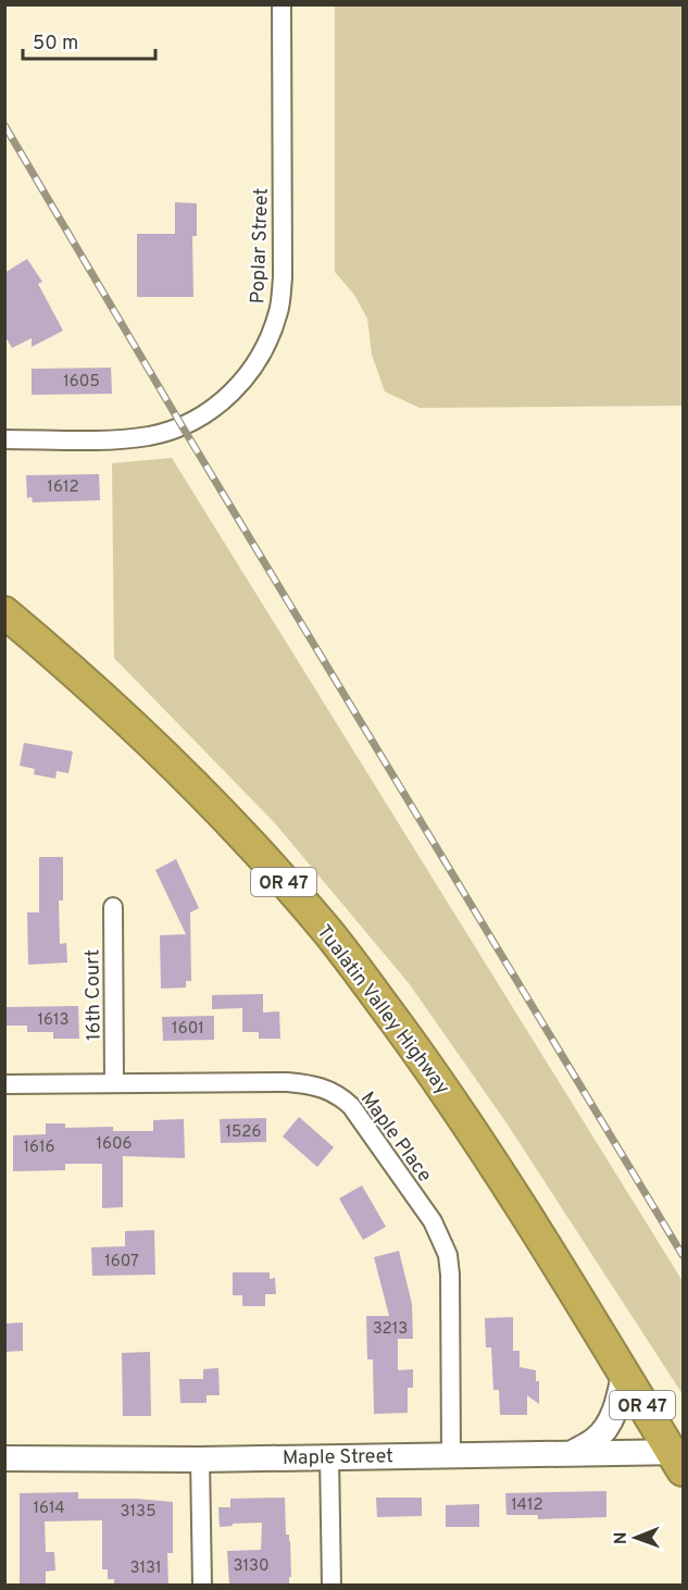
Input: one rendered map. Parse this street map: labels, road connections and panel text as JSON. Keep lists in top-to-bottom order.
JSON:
{
  "streets": {
    "highway": ["OR 47", "Tualatin Valley Highway"],
    "street": [
      "Poplar Street",
      "16th Court",
      "Maple Place",
      "Maple Street"
    ]
  },
  "crossings": [
    ["16th Court", "Maple Place"],
    ["Tualatin Valley Highway", "Maple Street"],
    ["Maple Place", "Maple Street"]
  ],
  "house_numbers": [
    "1605",
    "1612",
    "1613",
    "1601",
    "1526",
    "1606",
    "1616",
    "1607",
    "3213",
    "1412",
    "1614",
    "3135",
    "3130",
    "3131"
  ],
  "scale_bar": "50 m",
  "north": "left"
}
